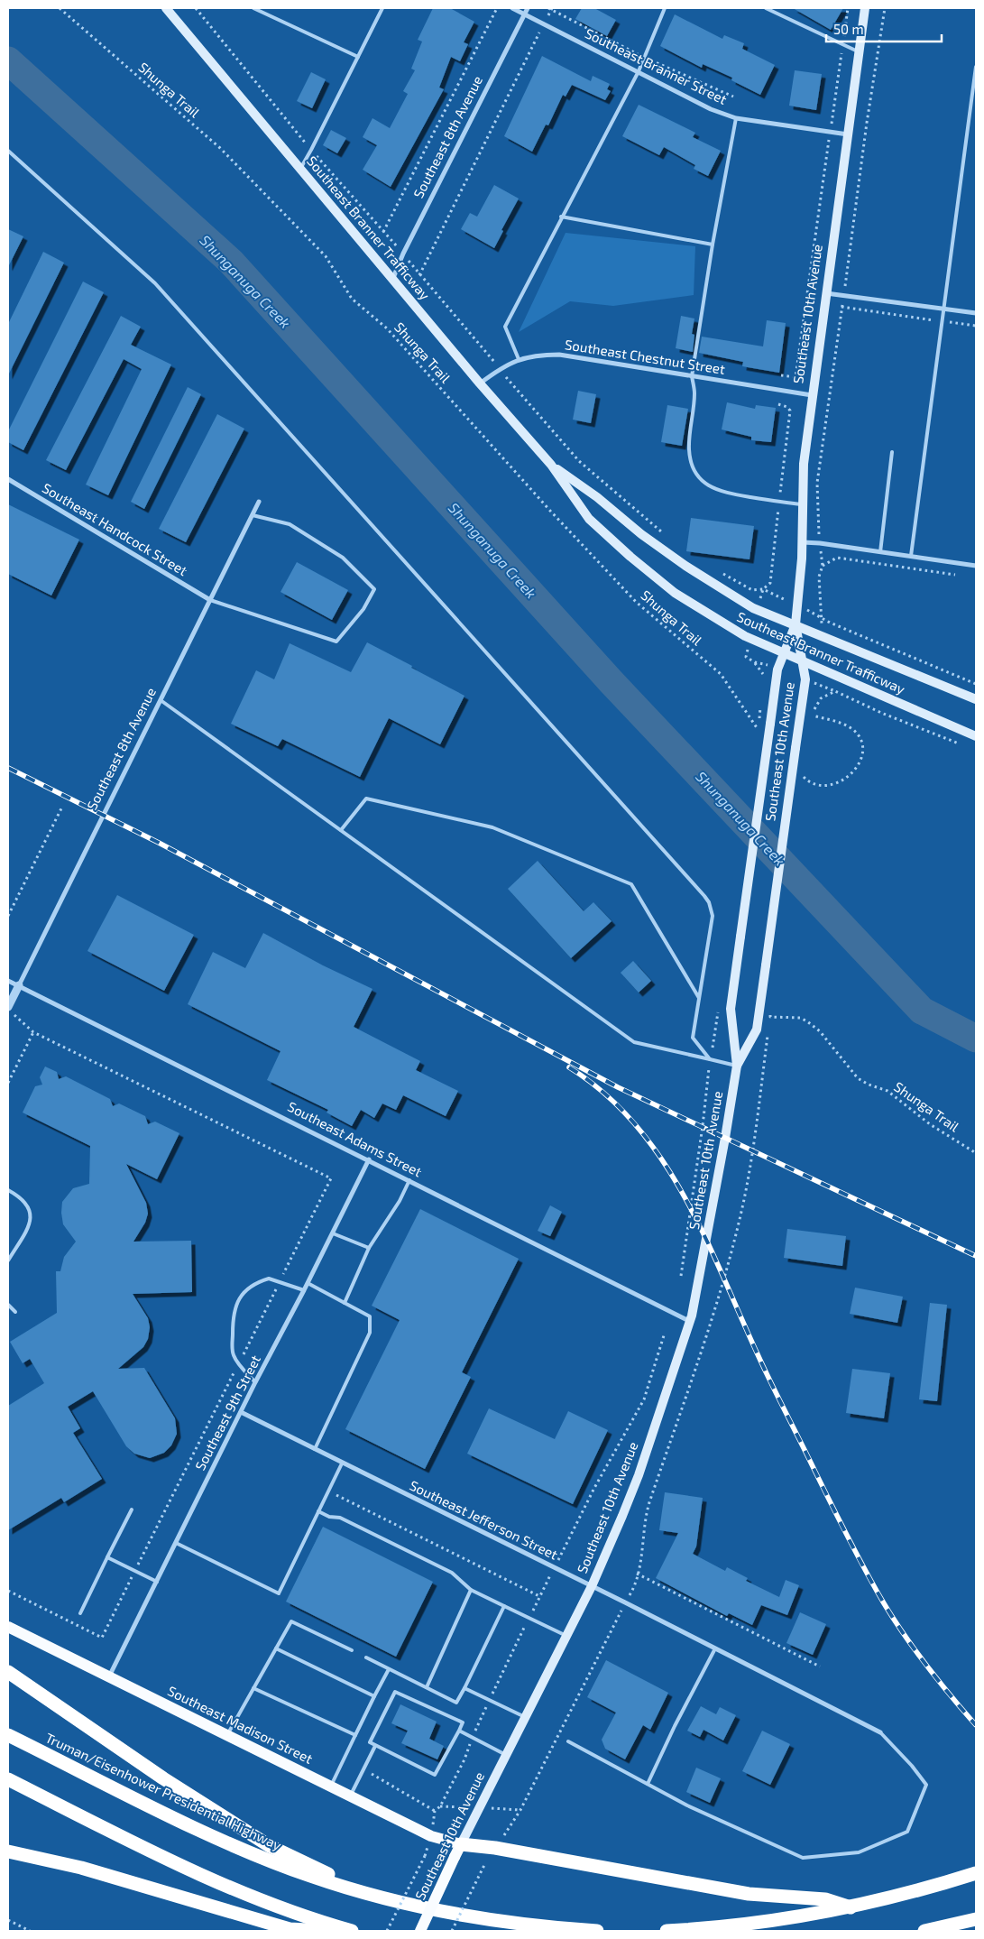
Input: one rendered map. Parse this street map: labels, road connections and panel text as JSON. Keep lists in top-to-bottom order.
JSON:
{
  "streets": {
    "highway": ["Truman/Eisenhower Presidential Highway"],
    "main road": ["Southeast Branner Trafficway", "Southeast 10th Avenue", "Southeast Madison Street"],
    "street": [
      "Southeast Branner Street",
      "Southeast 8th Avenue",
      "Southeast Chestnut Street",
      "Southeast Handcock Street",
      "Southeast Adams Street",
      "Southeast 9th Street",
      "Southeast Jefferson Street"
    ],
    "path": ["Shunga Trail"]
  },
  "crossings": [
    ["Southeast Branner Street", "Southeast 8th Avenue"],
    ["Southeast Branner Street", "Southeast 10th Avenue"],
    ["Southeast 8th Avenue", "Southeast Branner Trafficway"],
    ["Southeast 8th Avenue", "Southeast Handcock Street"],
    ["Southeast 8th Avenue", "Southeast Adams Street"],
    ["Southeast Branner Trafficway", "Southeast 10th Avenue"],
    ["Southeast Branner Trafficway", "Southeast Chestnut Street"],
    ["Southeast 10th Avenue", "Southeast Chestnut Street"],
    ["Southeast 10th Avenue", "Southeast Adams Street"],
    ["Southeast 10th Avenue", "Southeast Jefferson Street"],
    ["Southeast 10th Avenue", "Southeast Madison Street"],
    ["Southeast Adams Street", "Southeast 9th Street"],
    ["Southeast 9th Street", "Southeast Jefferson Street"],
    ["Southeast 9th Street", "Southeast Madison Street"]
  ],
  "water": ["Shunganuga Creek"],
  "scale_bar": "50 m"
}
